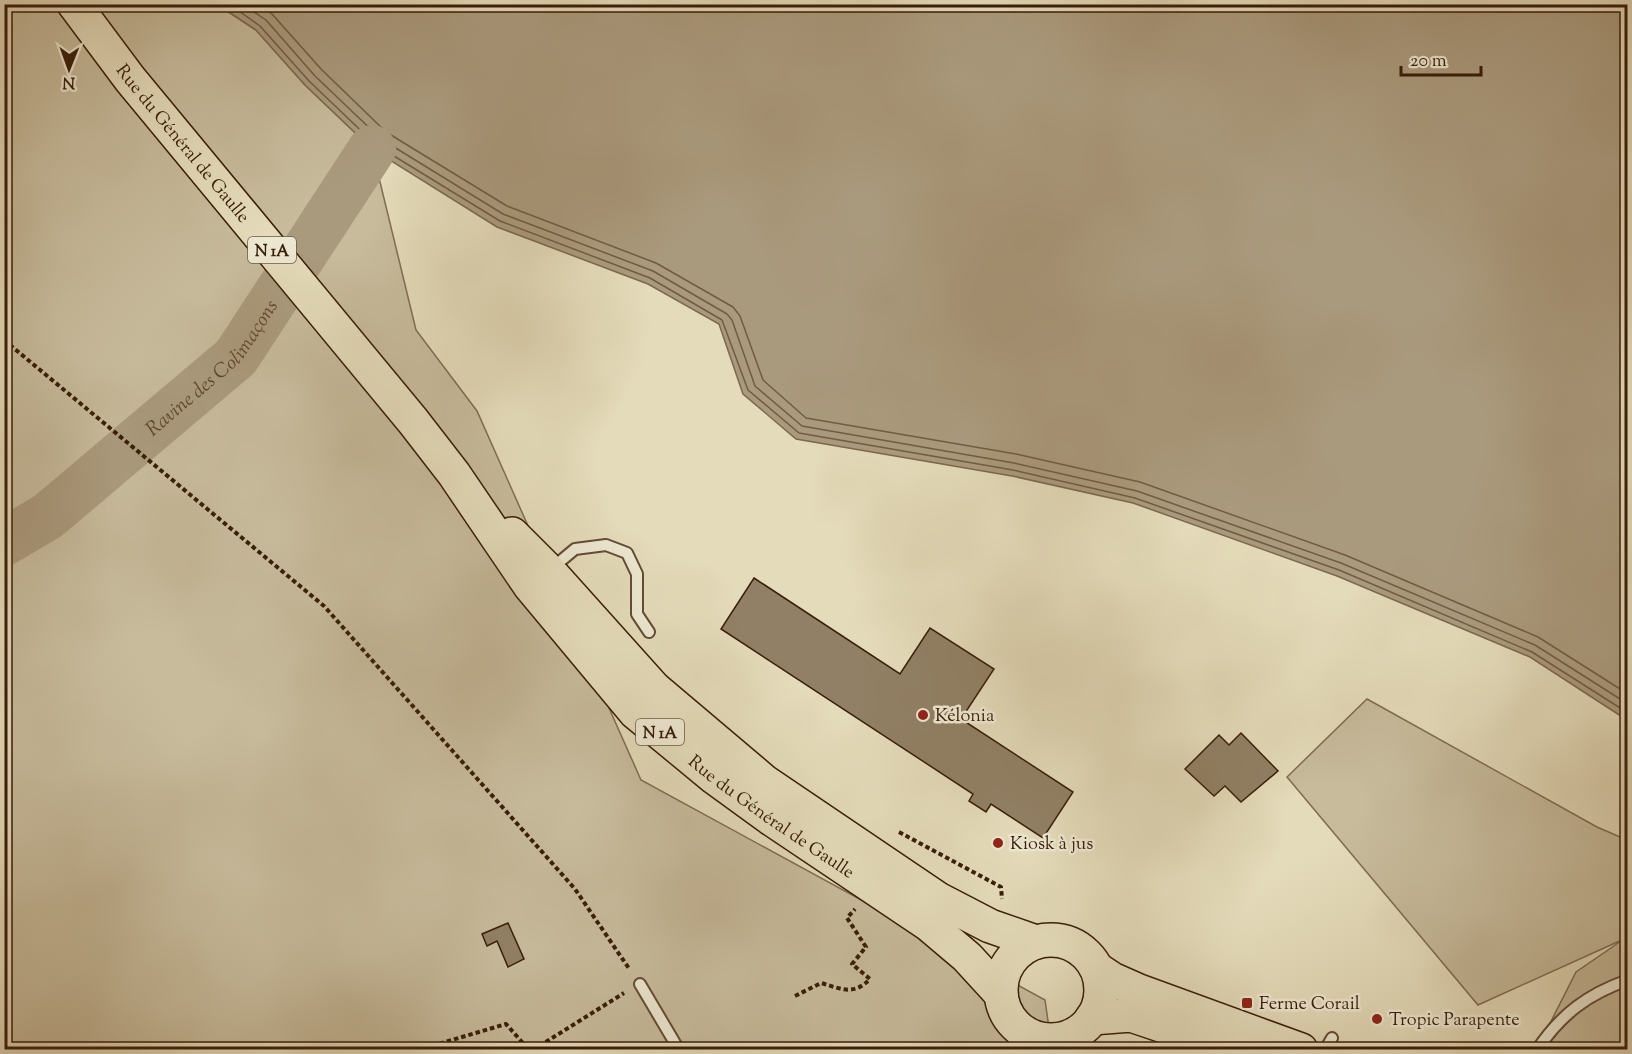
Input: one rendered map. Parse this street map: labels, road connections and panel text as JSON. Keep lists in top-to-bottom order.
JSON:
{
  "streets": {
    "main road": ["Rue du Général de Gaulle", "N 1A"]
  },
  "water": ["Ravine des Colimaçons"],
  "places": {
    "other": ["Kélonia", "Kiosk à jus", "Tropic Parapente"],
    "transit": ["Ferme Corail"]
  },
  "scale_bar": "20 m",
  "north": "bottom"
}
